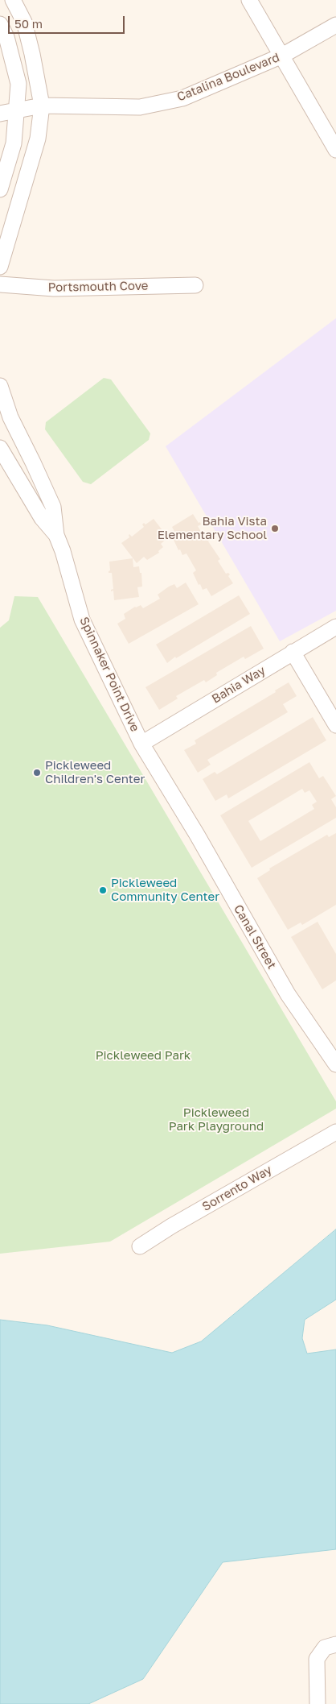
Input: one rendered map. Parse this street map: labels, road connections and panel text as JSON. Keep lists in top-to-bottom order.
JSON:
{
  "streets": {
    "street": [
      "Catalina Boulevard",
      "Portsmouth Cove",
      "Spinnaker Point Drive",
      "Bahia Way",
      "Canal Street",
      "Sorrento Way"
    ]
  },
  "crossings": [
    ["Spinnaker Point Drive", "Bahia Way"],
    ["Spinnaker Point Drive", "Canal Street"],
    ["Bahia Way", "Canal Street"]
  ],
  "parks": ["Pickleweed Park", "Pickleweed Park Playground"],
  "places": ["Bahia Vista Elementary School", "Pickleweed Children's Center", "Pickleweed Community Center"],
  "scale_bar": "50 m"
}
